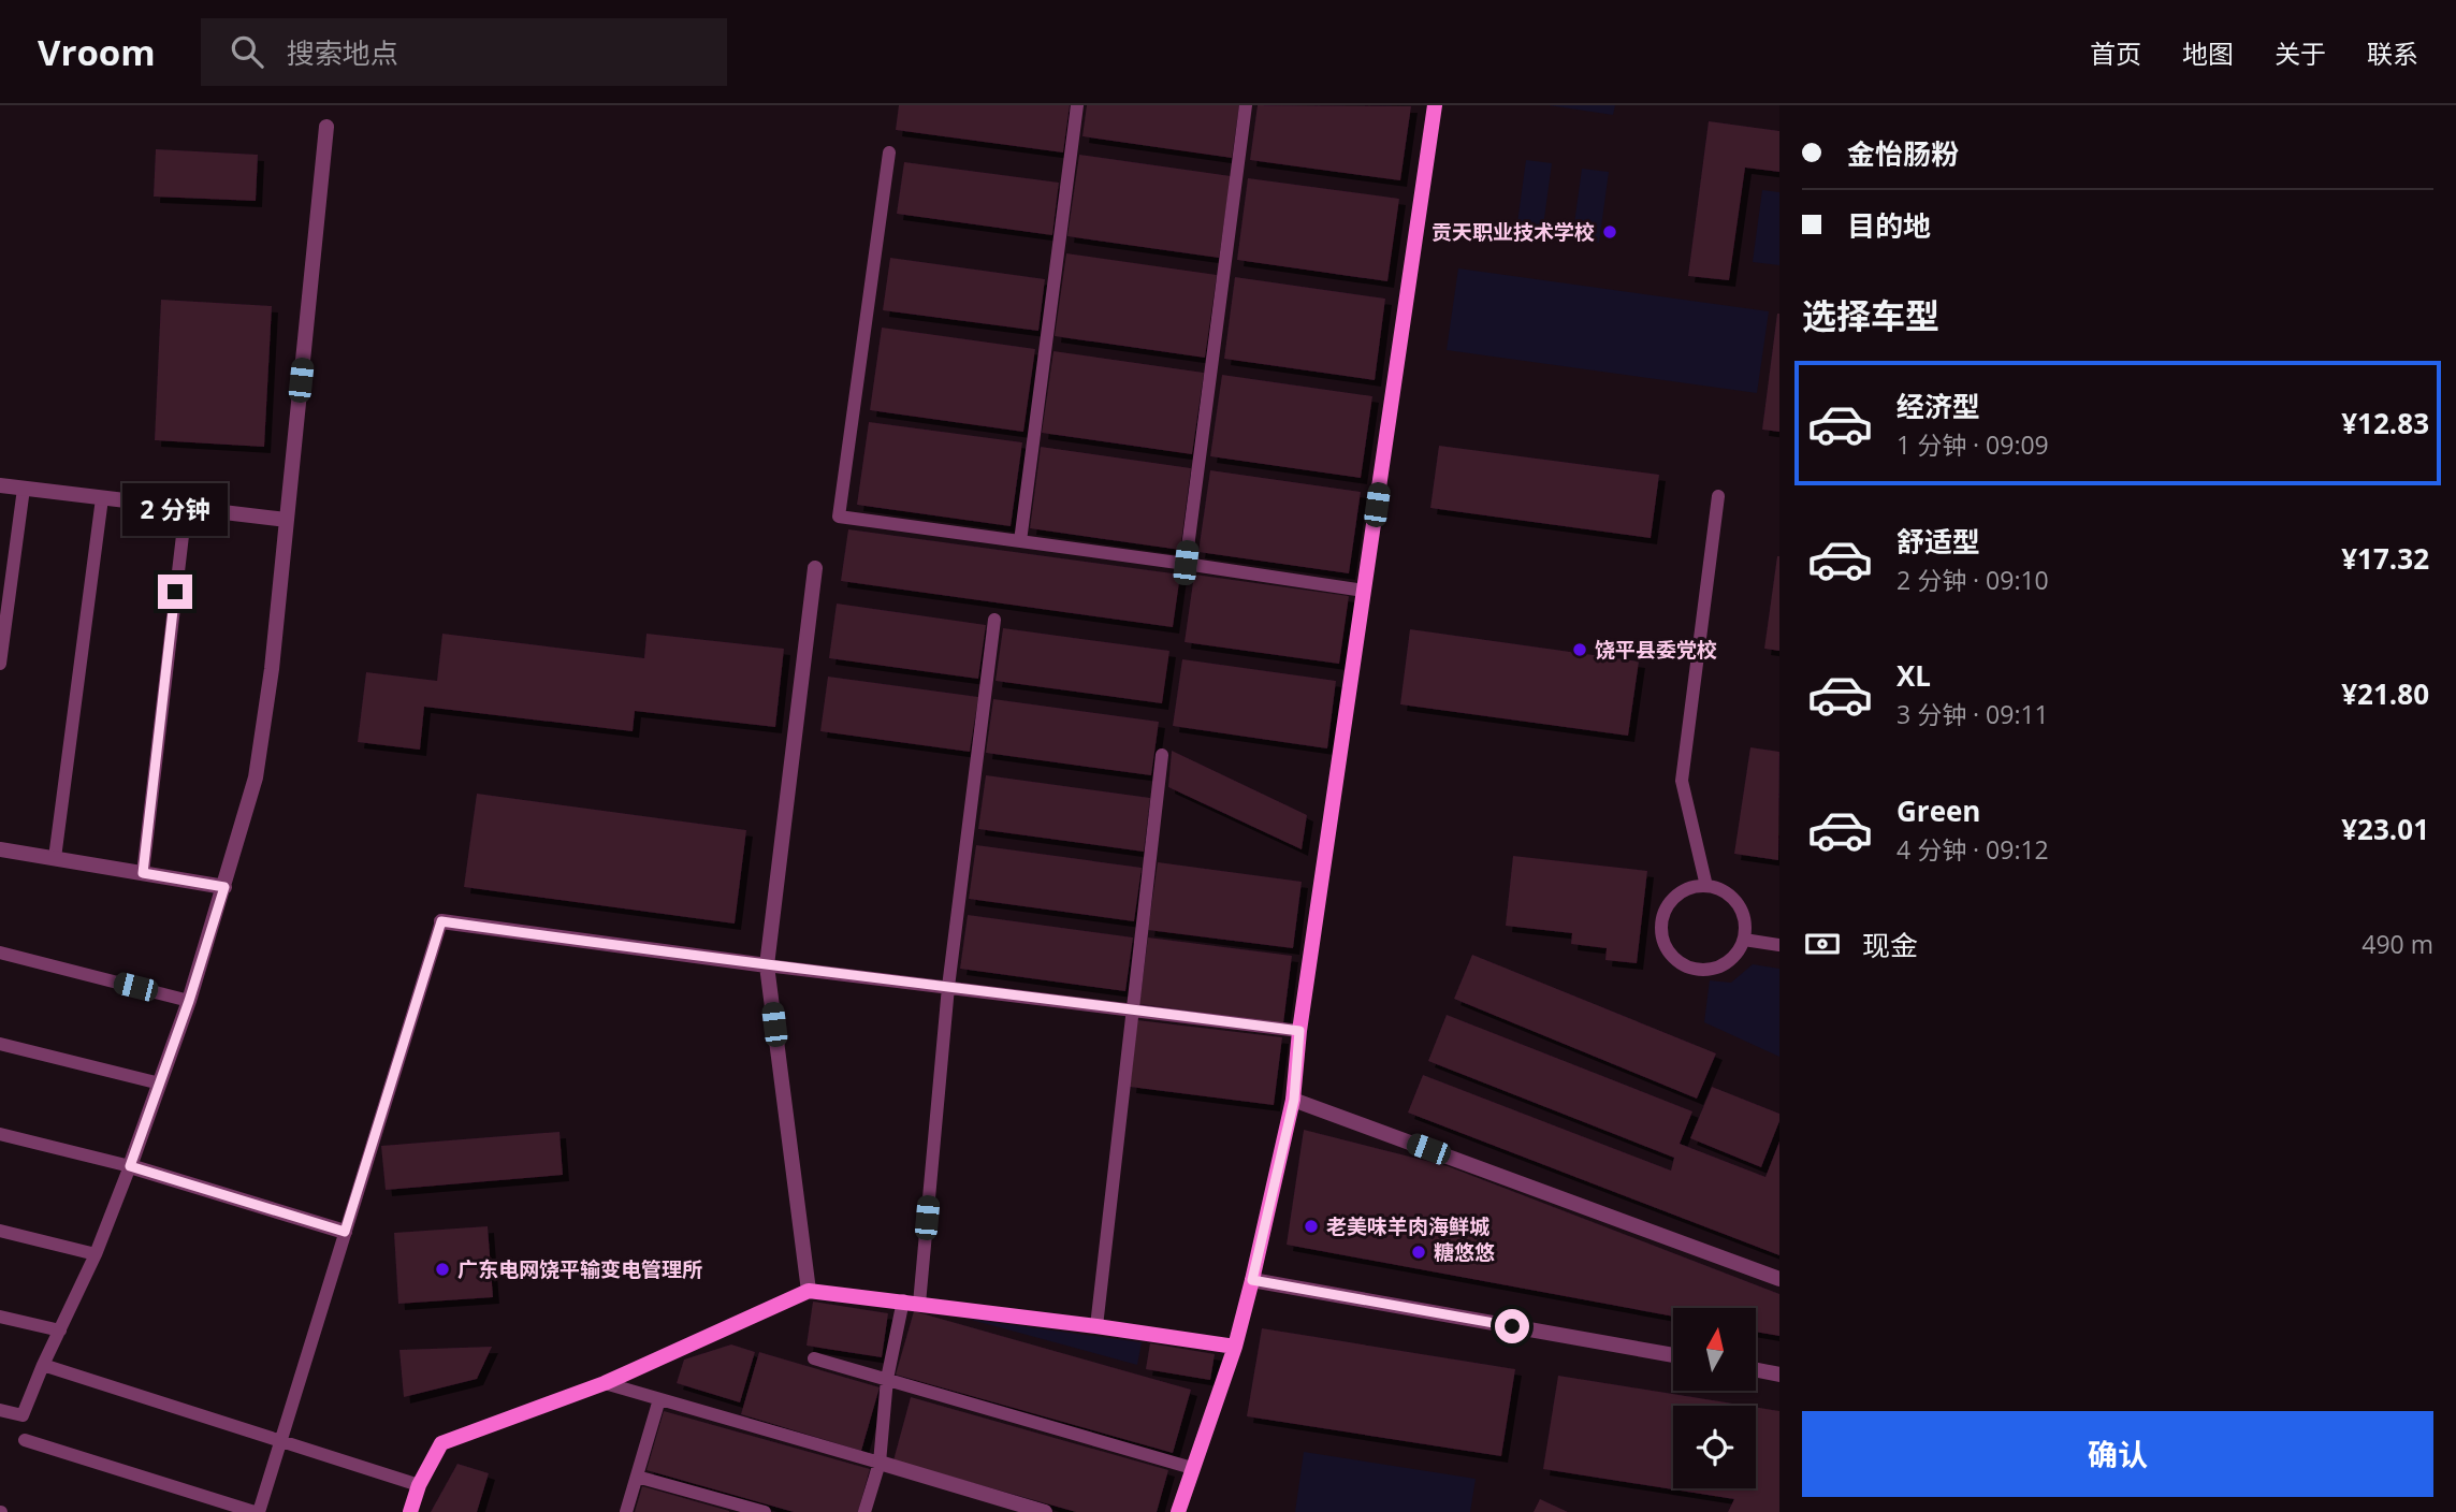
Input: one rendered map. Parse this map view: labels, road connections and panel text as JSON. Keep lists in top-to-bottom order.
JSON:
{
  "places": [
    "贡天职业技术学校",
    "饶平县委党校",
    "老美味羊肉海鲜城",
    "糖悠悠",
    "广东电网饶平输变电管理所"
  ],
  "north": "top",
  "page": {
    "header": "Vroom",
    "search": "搜索地点",
    "nav": [
      "首页",
      "地图",
      "关于",
      "联系"
    ],
    "banner": ["金怡肠粉", "目的地"],
    "heading": "选择车型",
    "list": [
      {
        "name": "经济型",
        "note": "1 分钟 · 09:09",
        "value": "¥12.83"
      },
      {
        "name": "舒适型",
        "note": "2 分钟 · 09:10",
        "value": "¥17.32"
      },
      {
        "name": "XL",
        "note": "3 分钟 · 09:11",
        "value": "¥21.80"
      },
      {
        "name": "Green",
        "note": "4 分钟 · 09:12",
        "value": "¥23.01"
      }
    ],
    "bubble": "2 分钟",
    "pay": ["现金", "490 m"],
    "buttons": "确认"
  }
}
